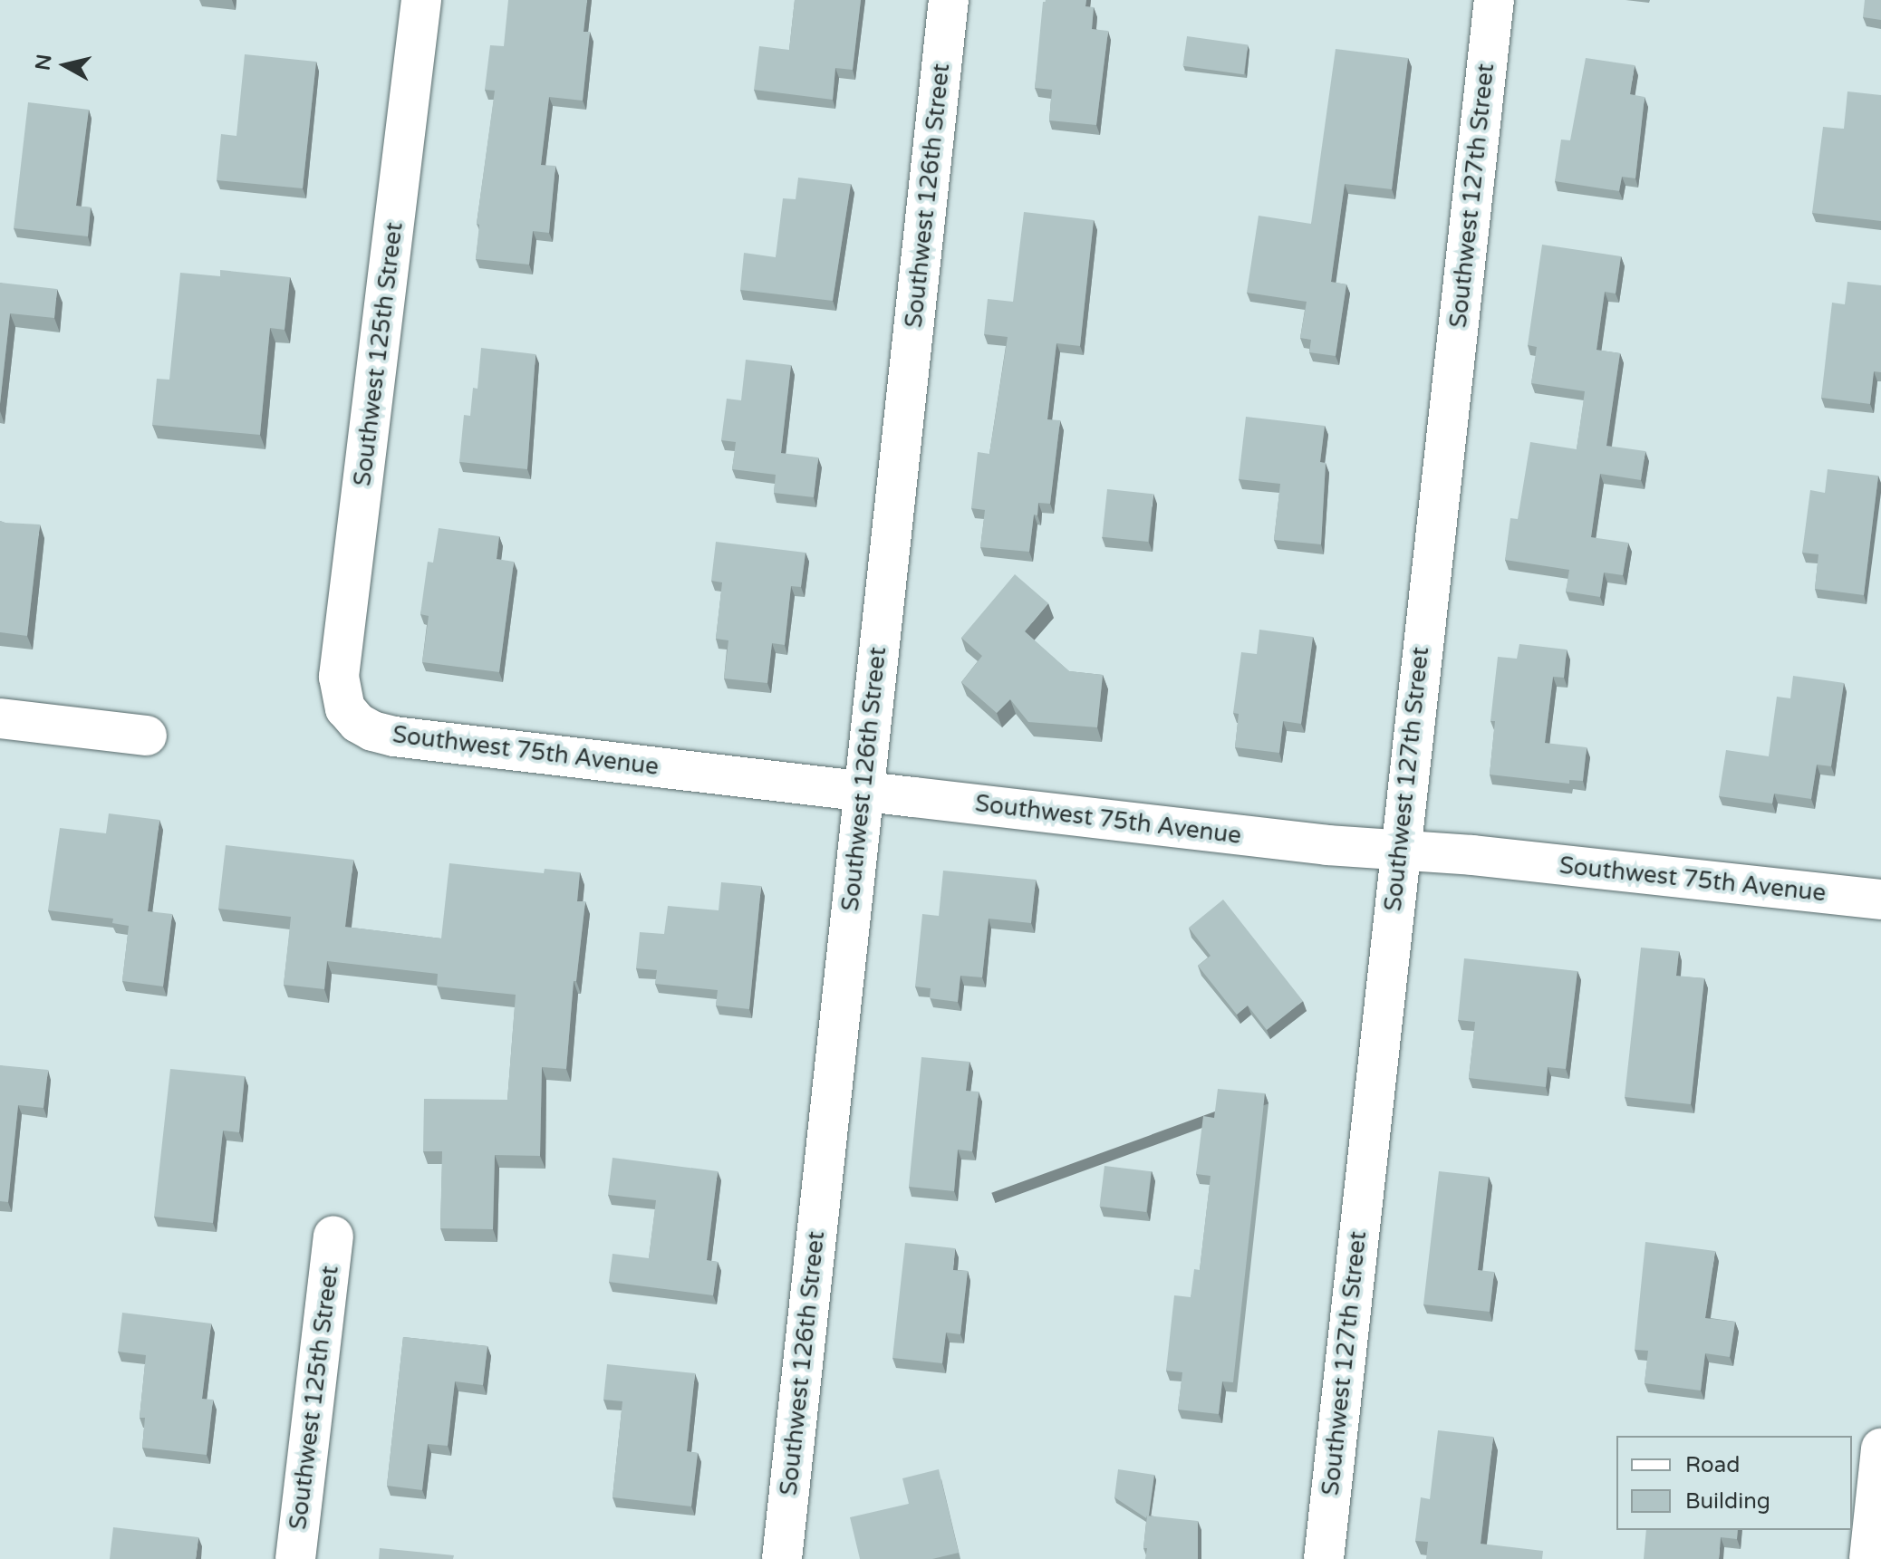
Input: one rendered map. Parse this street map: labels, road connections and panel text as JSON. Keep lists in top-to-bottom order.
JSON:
{
  "streets": {
    "street": [
      "Southwest 126th Street",
      "Southwest 127th Street",
      "Southwest 125th Street",
      "Southwest 75th Avenue"
    ]
  },
  "crossings": [
    ["Southwest 126th Street", "Southwest 75th Avenue"],
    ["Southwest 127th Street", "Southwest 75th Avenue"],
    ["Southwest 125th Street", "Southwest 75th Avenue"]
  ],
  "legend": ["Road", "Building"],
  "north": "left"
}
